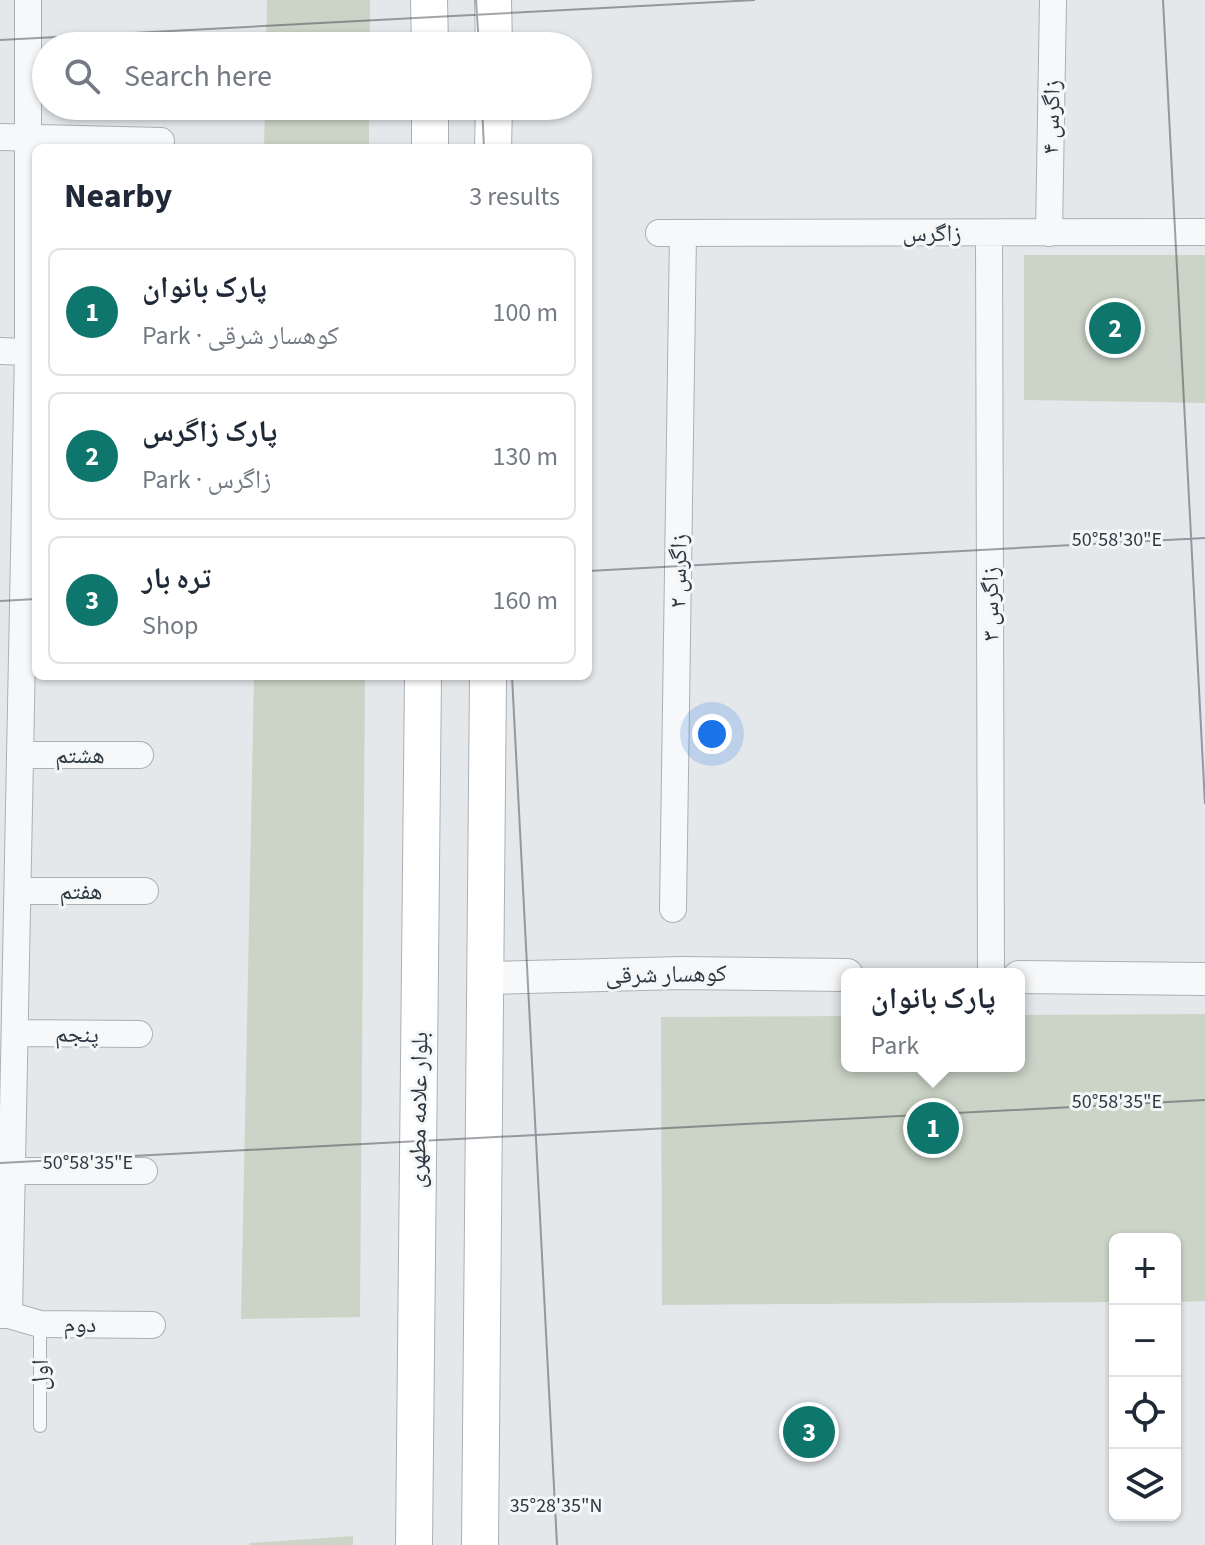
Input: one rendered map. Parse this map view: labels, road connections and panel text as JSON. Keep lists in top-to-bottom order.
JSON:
{
  "streets": {
    "main road": ["بلوار علامه مطهری"],
    "street": [
      "زاگرس ۴",
      "زاگرس",
      "زاگرس ۲",
      "زاگرس ۳",
      "هشتم",
      "هفتم",
      "کوهسار شرقی",
      "پنجم",
      "دوم"
    ],
    "lane": ["اول"]
  },
  "crossings": [
    ["زاگرس ۴", "زاگرس"],
    ["زاگرس", "زاگرس ۲"],
    ["زاگرس", "زاگرس ۳"],
    ["دوم", "اول"]
  ],
  "page": {
    "search": "Search here",
    "heading": ["Nearby", "3 results"],
    "list": [
      {
        "mark": "1",
        "name": "پارک بانوان",
        "note": "Park · کوهسار شرقی",
        "value": "100 m"
      },
      {
        "mark": "2",
        "name": "پارک زاگرس",
        "note": "Park · زاگرس",
        "value": "130 m"
      },
      {
        "mark": "3",
        "name": "تره بار",
        "note": "Shop",
        "value": "160 m"
      }
    ],
    "pins": ["2", "1", "3"],
    "popup": ["پارک بانوان", "Park"],
    "map_buttons": ["+", "−"]
  },
  "coordinates": ["50°58'30\"E", "50°58'35\"E", "35°28'35\"N"]
}
